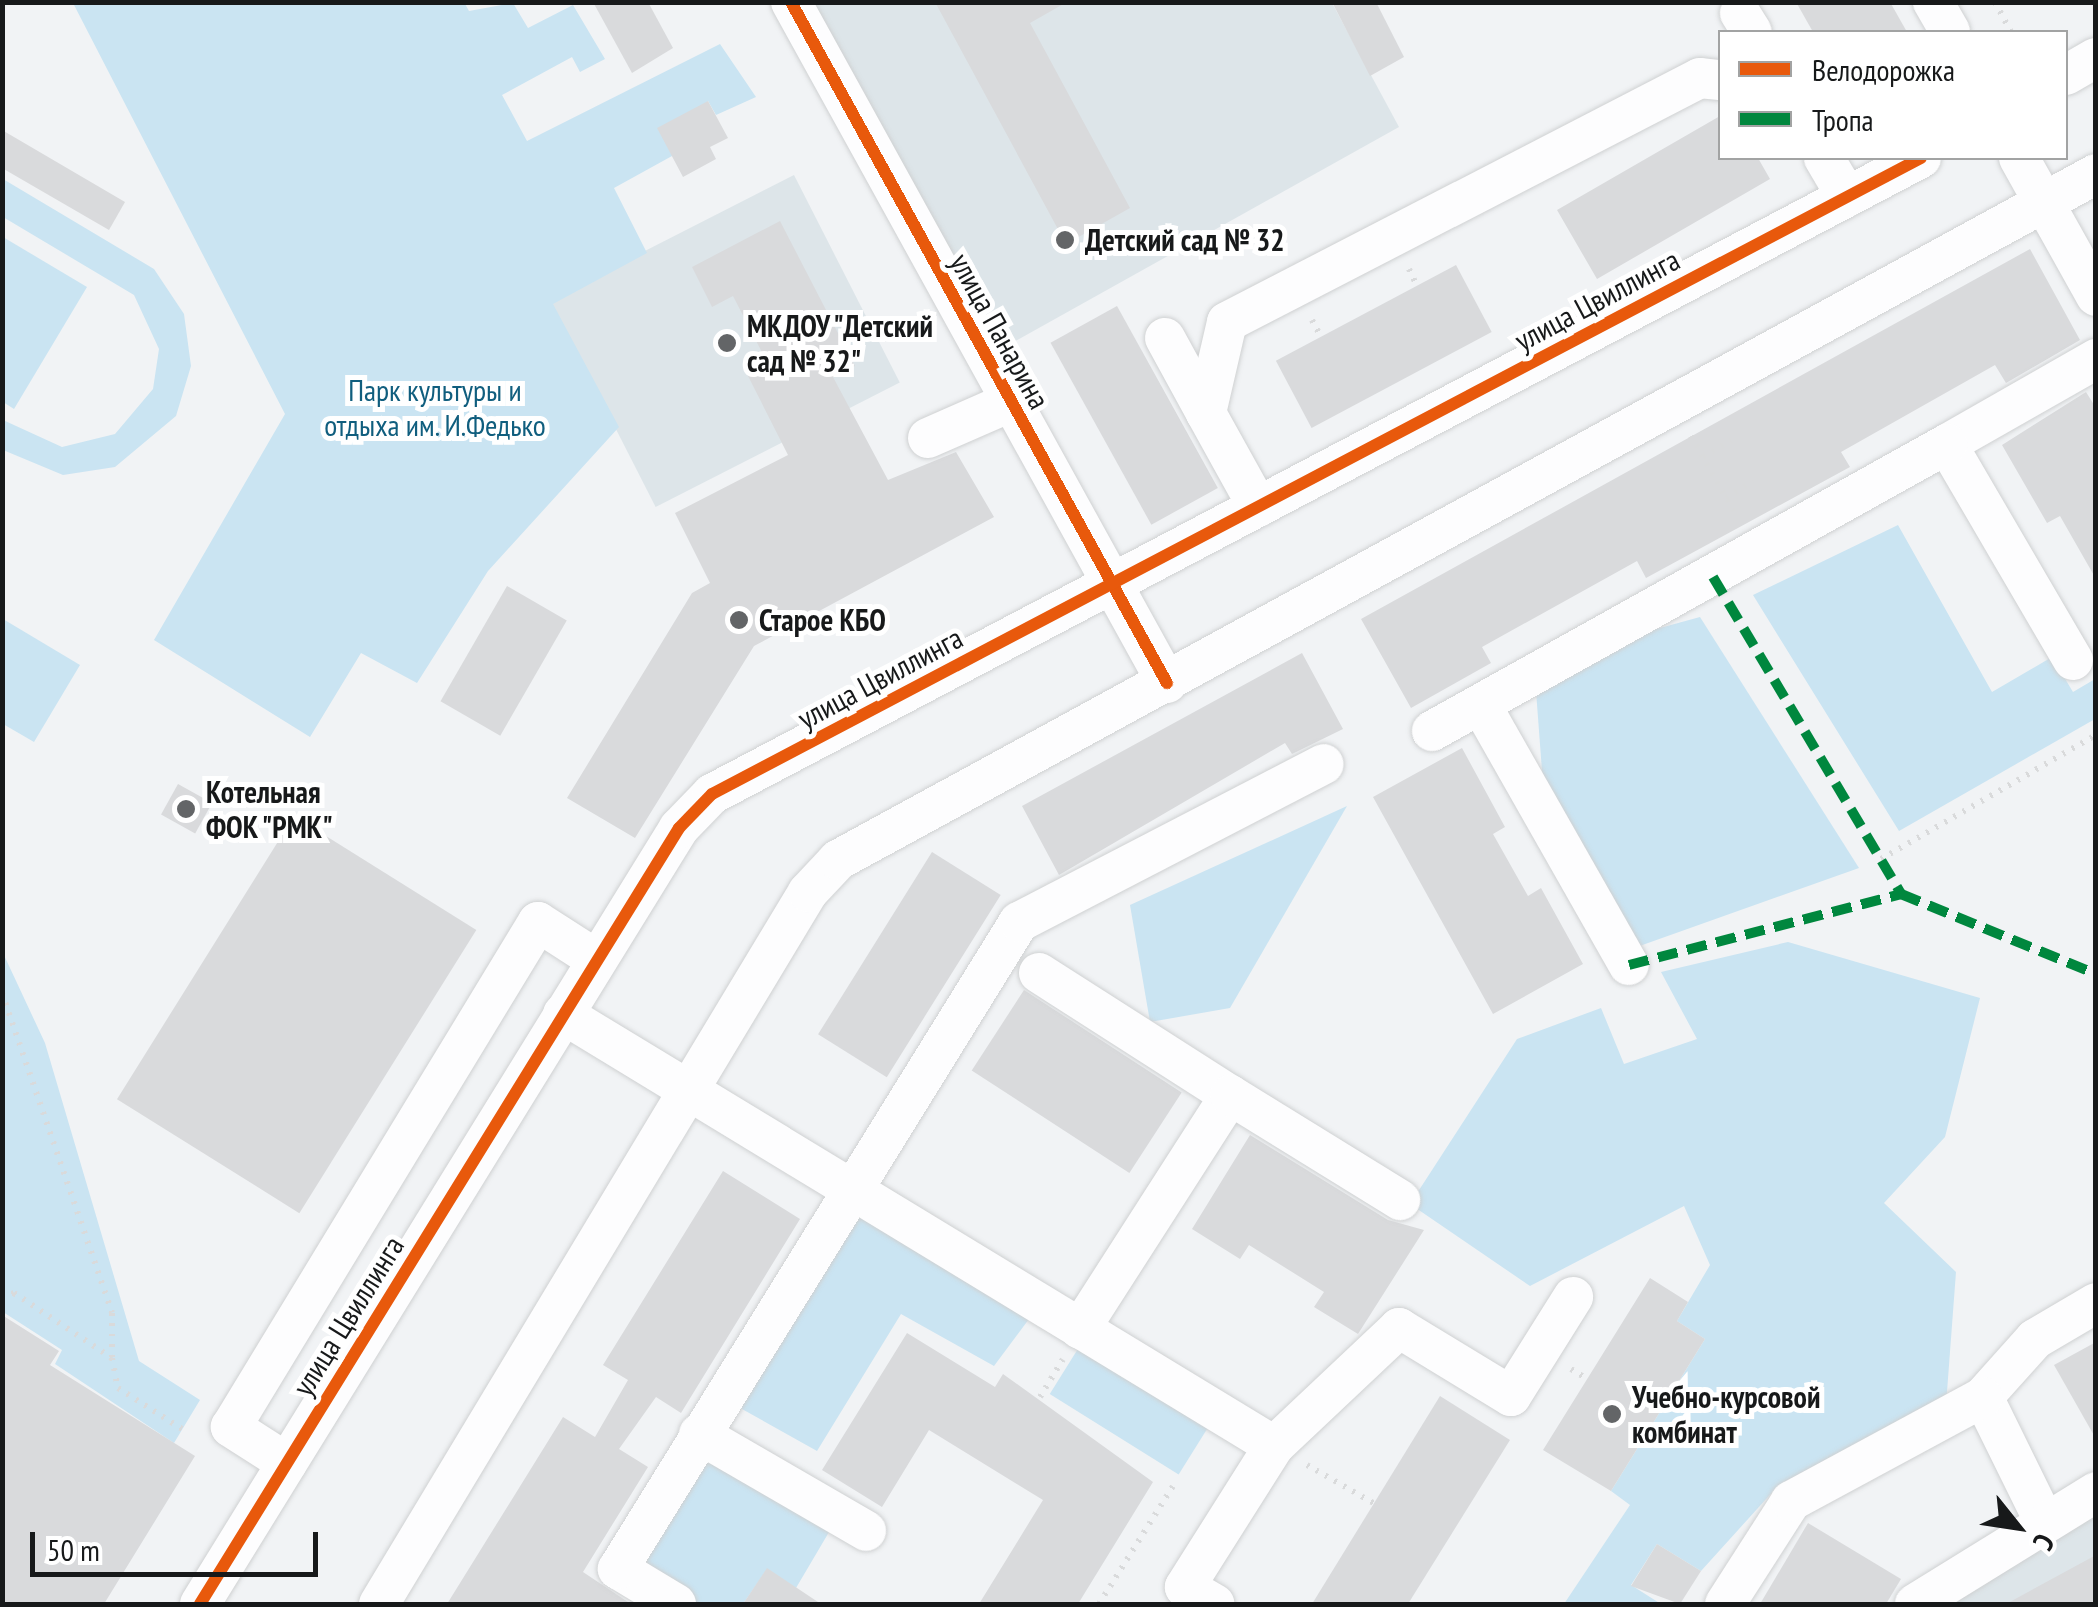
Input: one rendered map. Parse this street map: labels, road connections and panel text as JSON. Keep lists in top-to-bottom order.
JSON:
{
  "streets": {
    "street": ["улица Цвиллинга", "улица Панарина"]
  },
  "crossings": [
    ["улица Цвиллинга", "улица Панарина"]
  ],
  "parks": ["Парк культуры и отдыха им. И.Федько"],
  "places": [
    "Детский сад № 32",
    "МКДОУ \"Детский сад № 32\"",
    "Старое КБО",
    "Котельная ФОК \"РМК\"",
    "Учебно-курсовой комбинат"
  ],
  "legend": ["Велодорожка", "Тропа"],
  "scale_bar": "50 m",
  "north": "bottom right"
}
